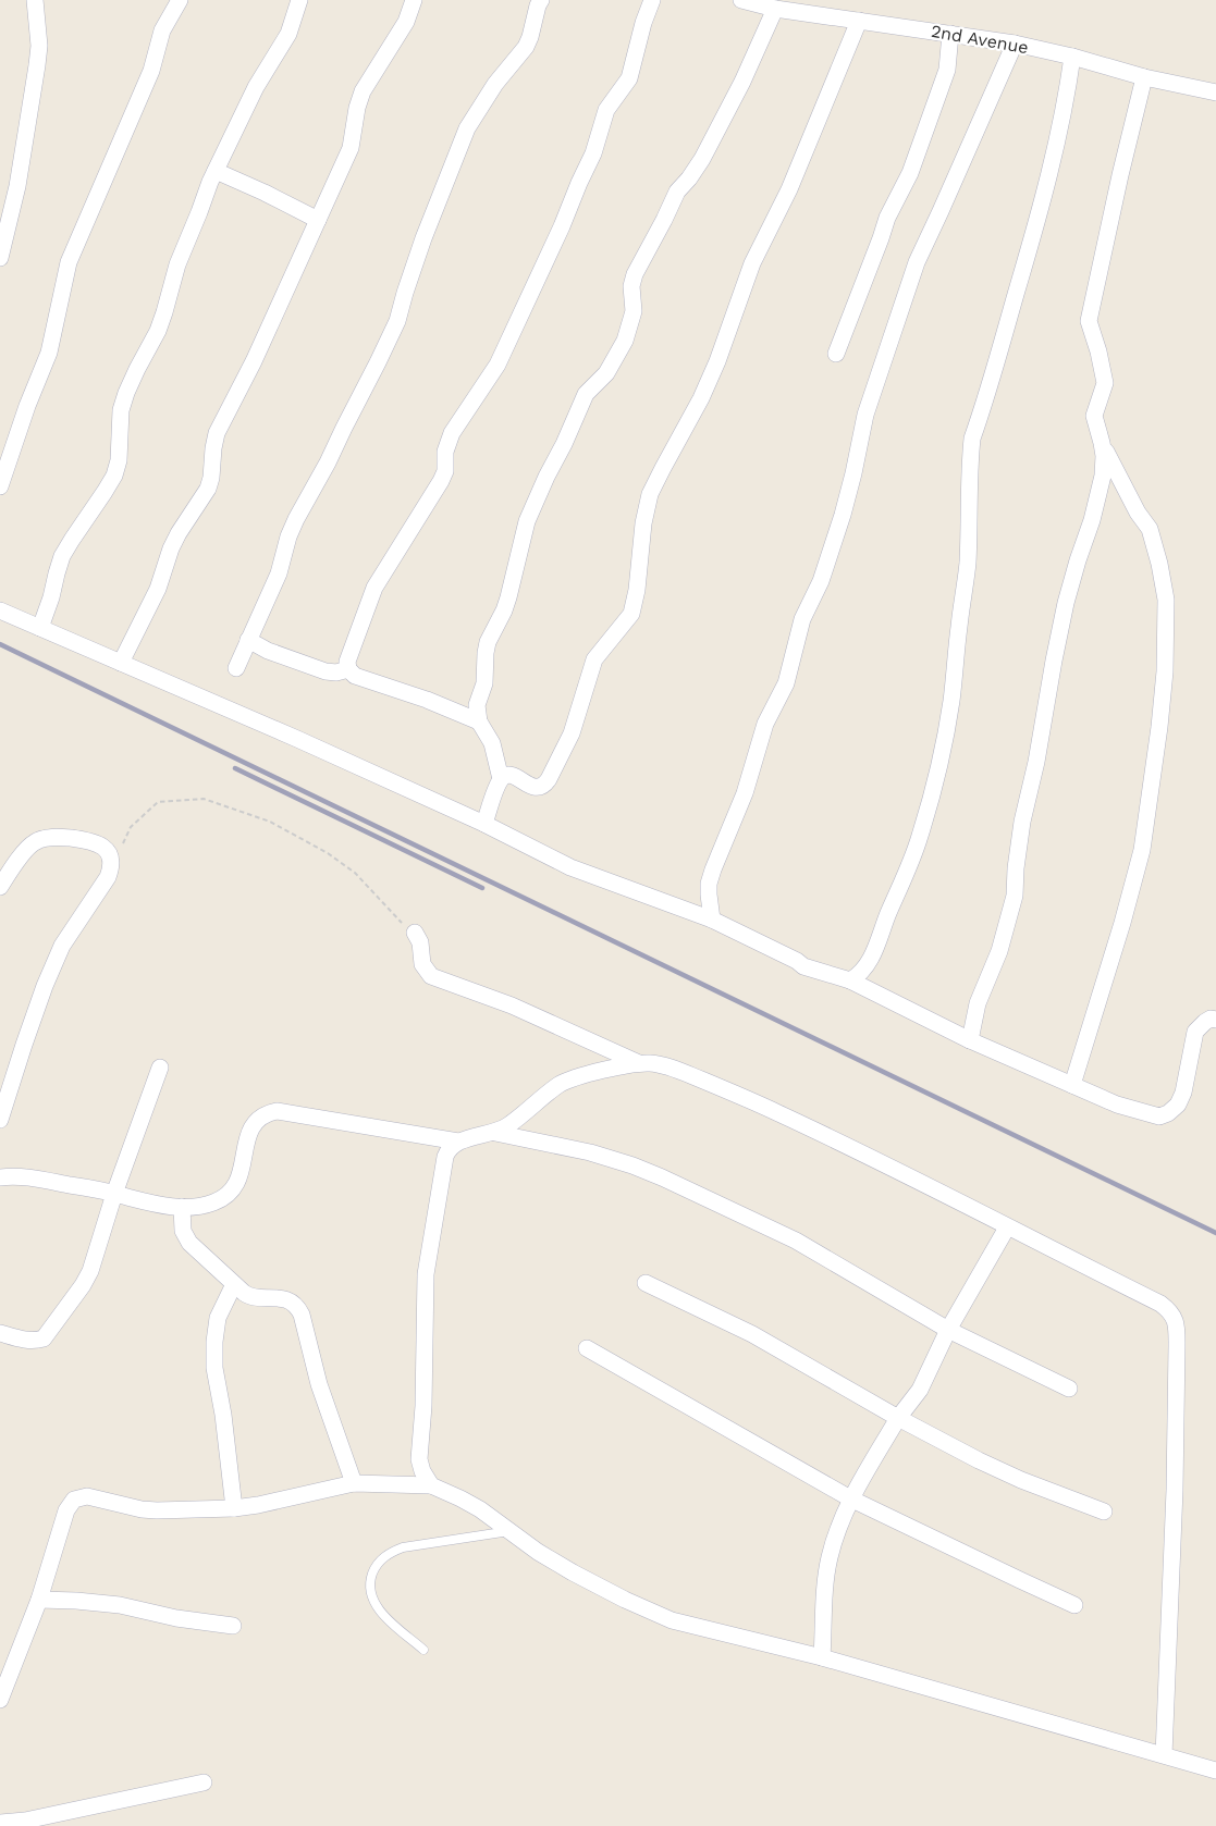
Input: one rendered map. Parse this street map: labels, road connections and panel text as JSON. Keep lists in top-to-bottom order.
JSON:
{
  "streets": {
    "street": ["2nd Avenue"]
  }
}
